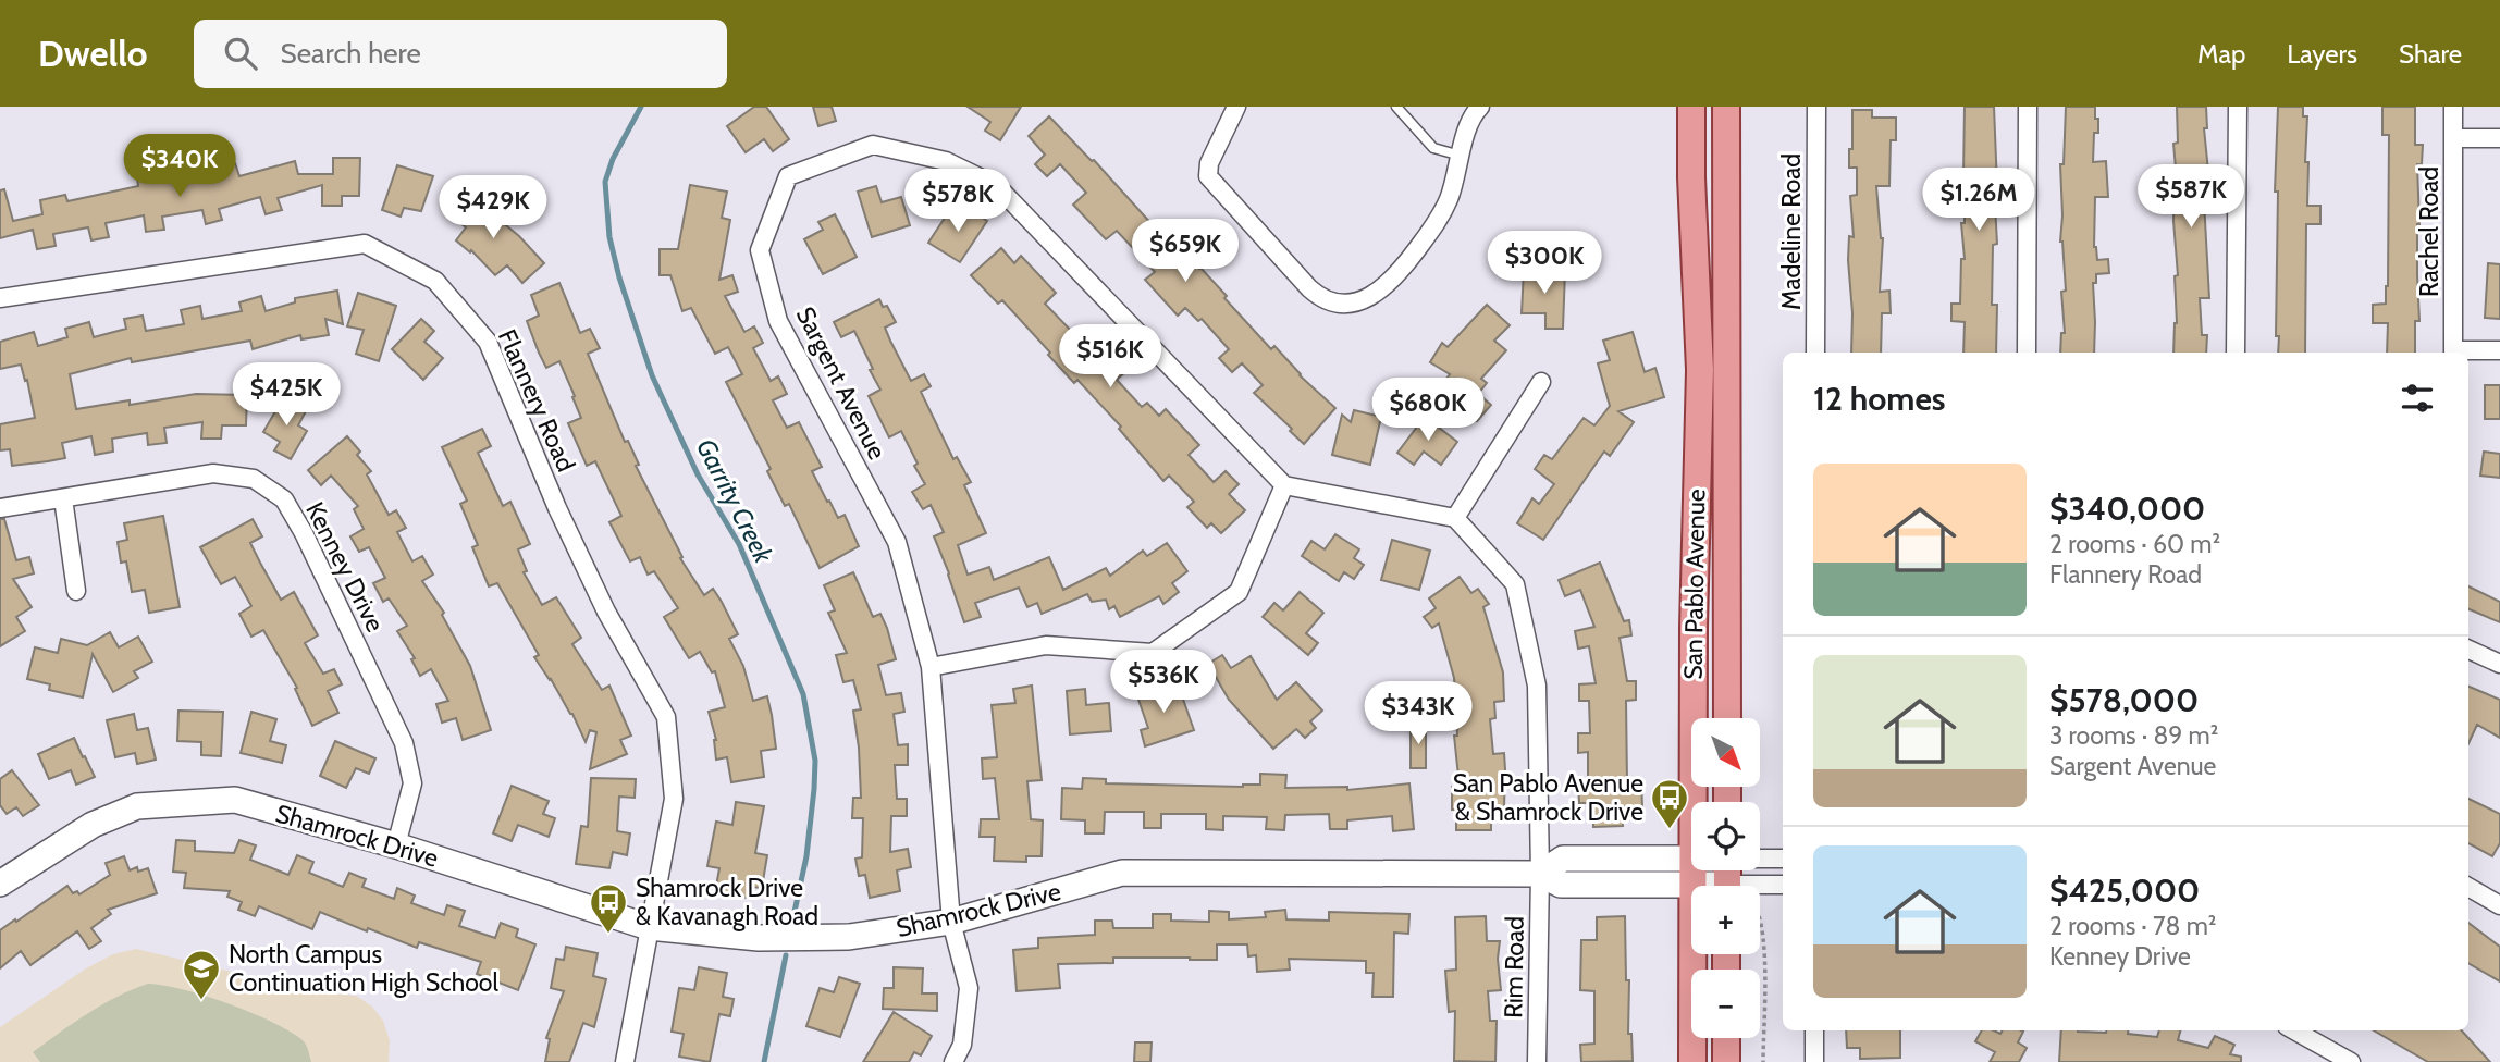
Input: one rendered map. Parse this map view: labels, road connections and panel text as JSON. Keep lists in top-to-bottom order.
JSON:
{
  "streets": {
    "main road": ["San Pablo Avenue"],
    "street": [
      "Madeline Road",
      "Rachel Road",
      "Sargent Avenue",
      "Flannery Road",
      "Kenney Drive",
      "Shamrock Drive",
      "Rim Road"
    ]
  },
  "crossings": [
    ["Sargent Avenue", "Shamrock Drive"],
    ["Flannery Road", "Shamrock Drive"],
    ["Kenney Drive", "Shamrock Drive"],
    ["San Pablo Avenue", "Shamrock Drive"],
    ["Shamrock Drive", "Rim Road"]
  ],
  "water": ["Garrity Creek"],
  "places": {
    "bus stop": ["San Pablo Avenue & Shamrock Drive", "Shamrock Drive & Kavanagh Road"],
    "school or university": ["North Campus Continuation High School"]
  },
  "north": "bottom right",
  "page": {
    "header": "Dwello",
    "search": "Search here",
    "nav": ["Map", "Layers", "Share"],
    "price": [
      "$340K",
      "$587K",
      "$1.26M",
      "$578K",
      "$429K",
      "$659K",
      "$300K",
      "$516K",
      "$425K",
      "$680K",
      "$536K",
      "$343K"
    ],
    "heading": "12 homes",
    "list": [
      {
        "name": "$340,000",
        "note": "2 rooms · 60 m² · Flannery Road"
      },
      {
        "name": "$578,000",
        "note": "3 rooms · 89 m² · Sargent Avenue"
      },
      {
        "name": "$425,000",
        "note": "2 rooms · 78 m² · Kenney Drive"
      }
    ],
    "map_buttons": ["+", "−"]
  }
}
